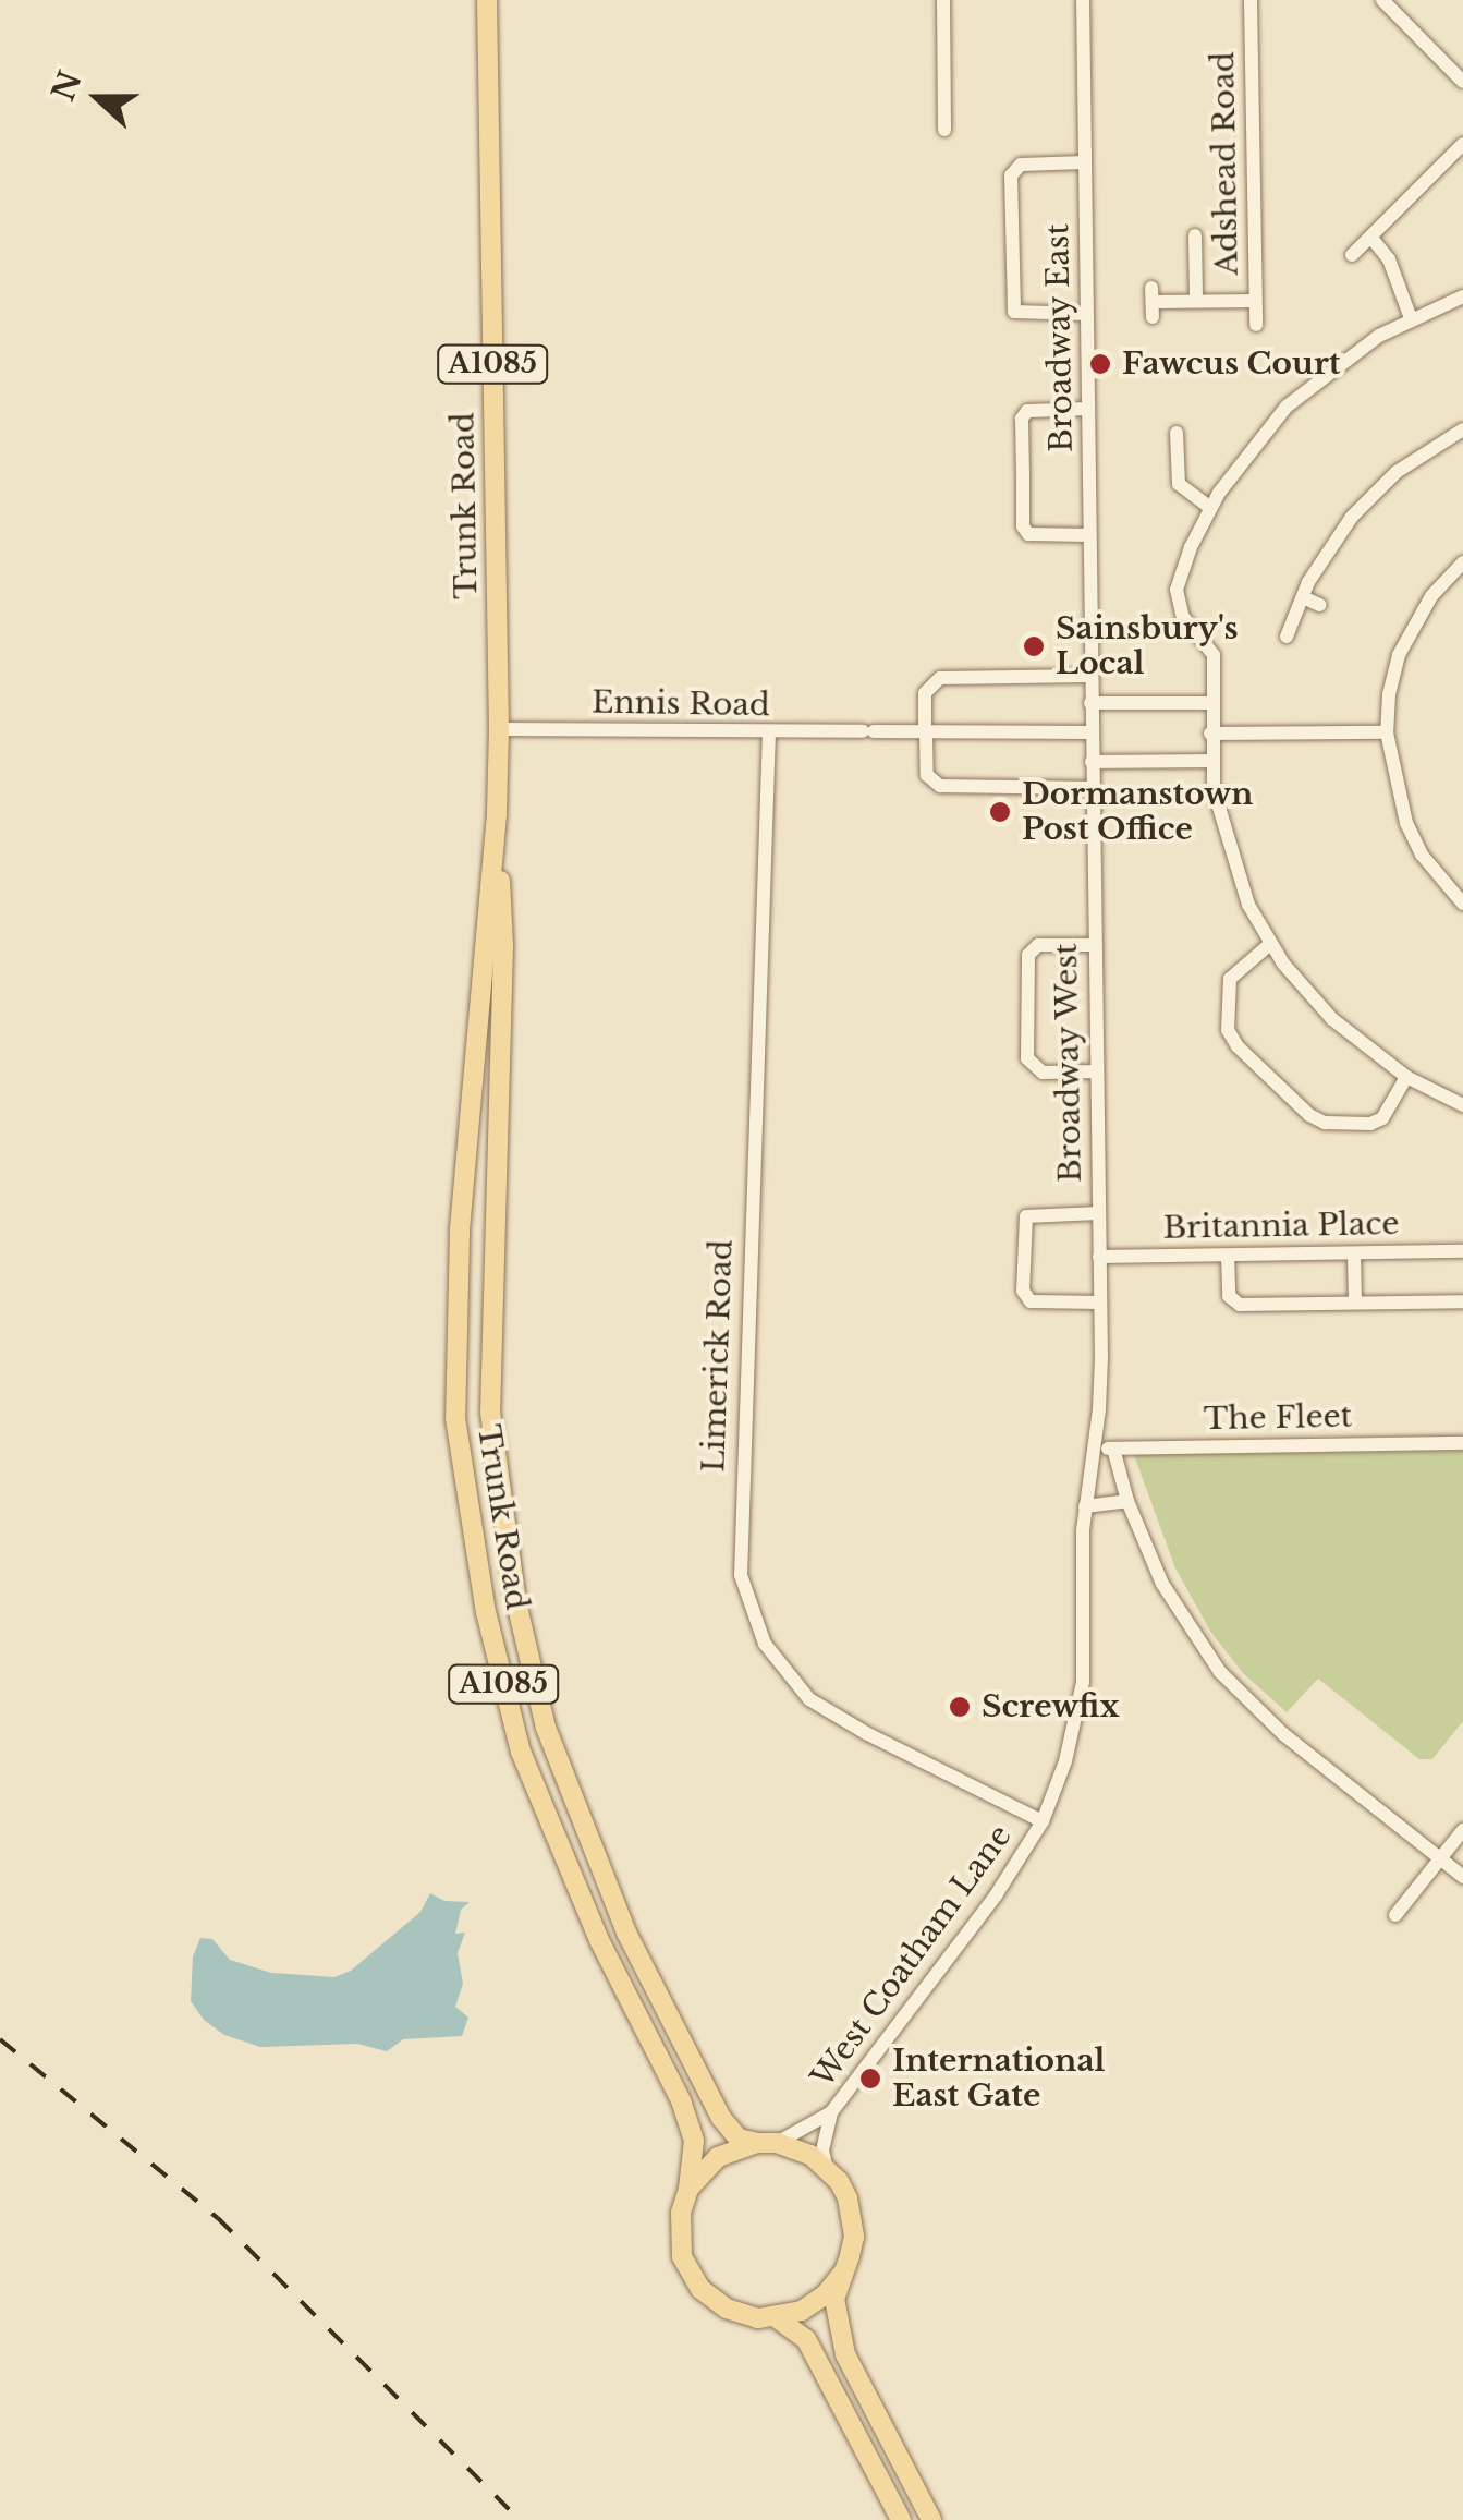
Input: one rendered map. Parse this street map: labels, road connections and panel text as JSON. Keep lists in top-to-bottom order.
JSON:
{
  "streets": {
    "main road": ["A1085", "Trunk Road"],
    "street": [
      "Adshead Road",
      "Broadway East",
      "Ennis Road",
      "Broadway West",
      "Britannia Place",
      "Limerick Road",
      "The Fleet",
      "West Coatham Lane"
    ]
  },
  "crossings": [
    ["Broadway East", "Broadway West"],
    ["A1085", "Trunk Road"],
    ["A1085", "West Coatham Lane"],
    ["Trunk Road", "Ennis Road"],
    ["Trunk Road", "West Coatham Lane"],
    ["Ennis Road", "Broadway West"],
    ["Ennis Road", "Limerick Road"],
    ["Broadway West", "Britannia Place"],
    ["Broadway West", "The Fleet"],
    ["Broadway West", "West Coatham Lane"],
    ["Limerick Road", "West Coatham Lane"],
    ["The Fleet", "West Coatham Lane"]
  ],
  "places": [
    "Fawcus Court",
    "Sainsbury's Local",
    "Dormanstown Post Office",
    "Screwfix",
    "International East Gate"
  ],
  "north": "left"
}
